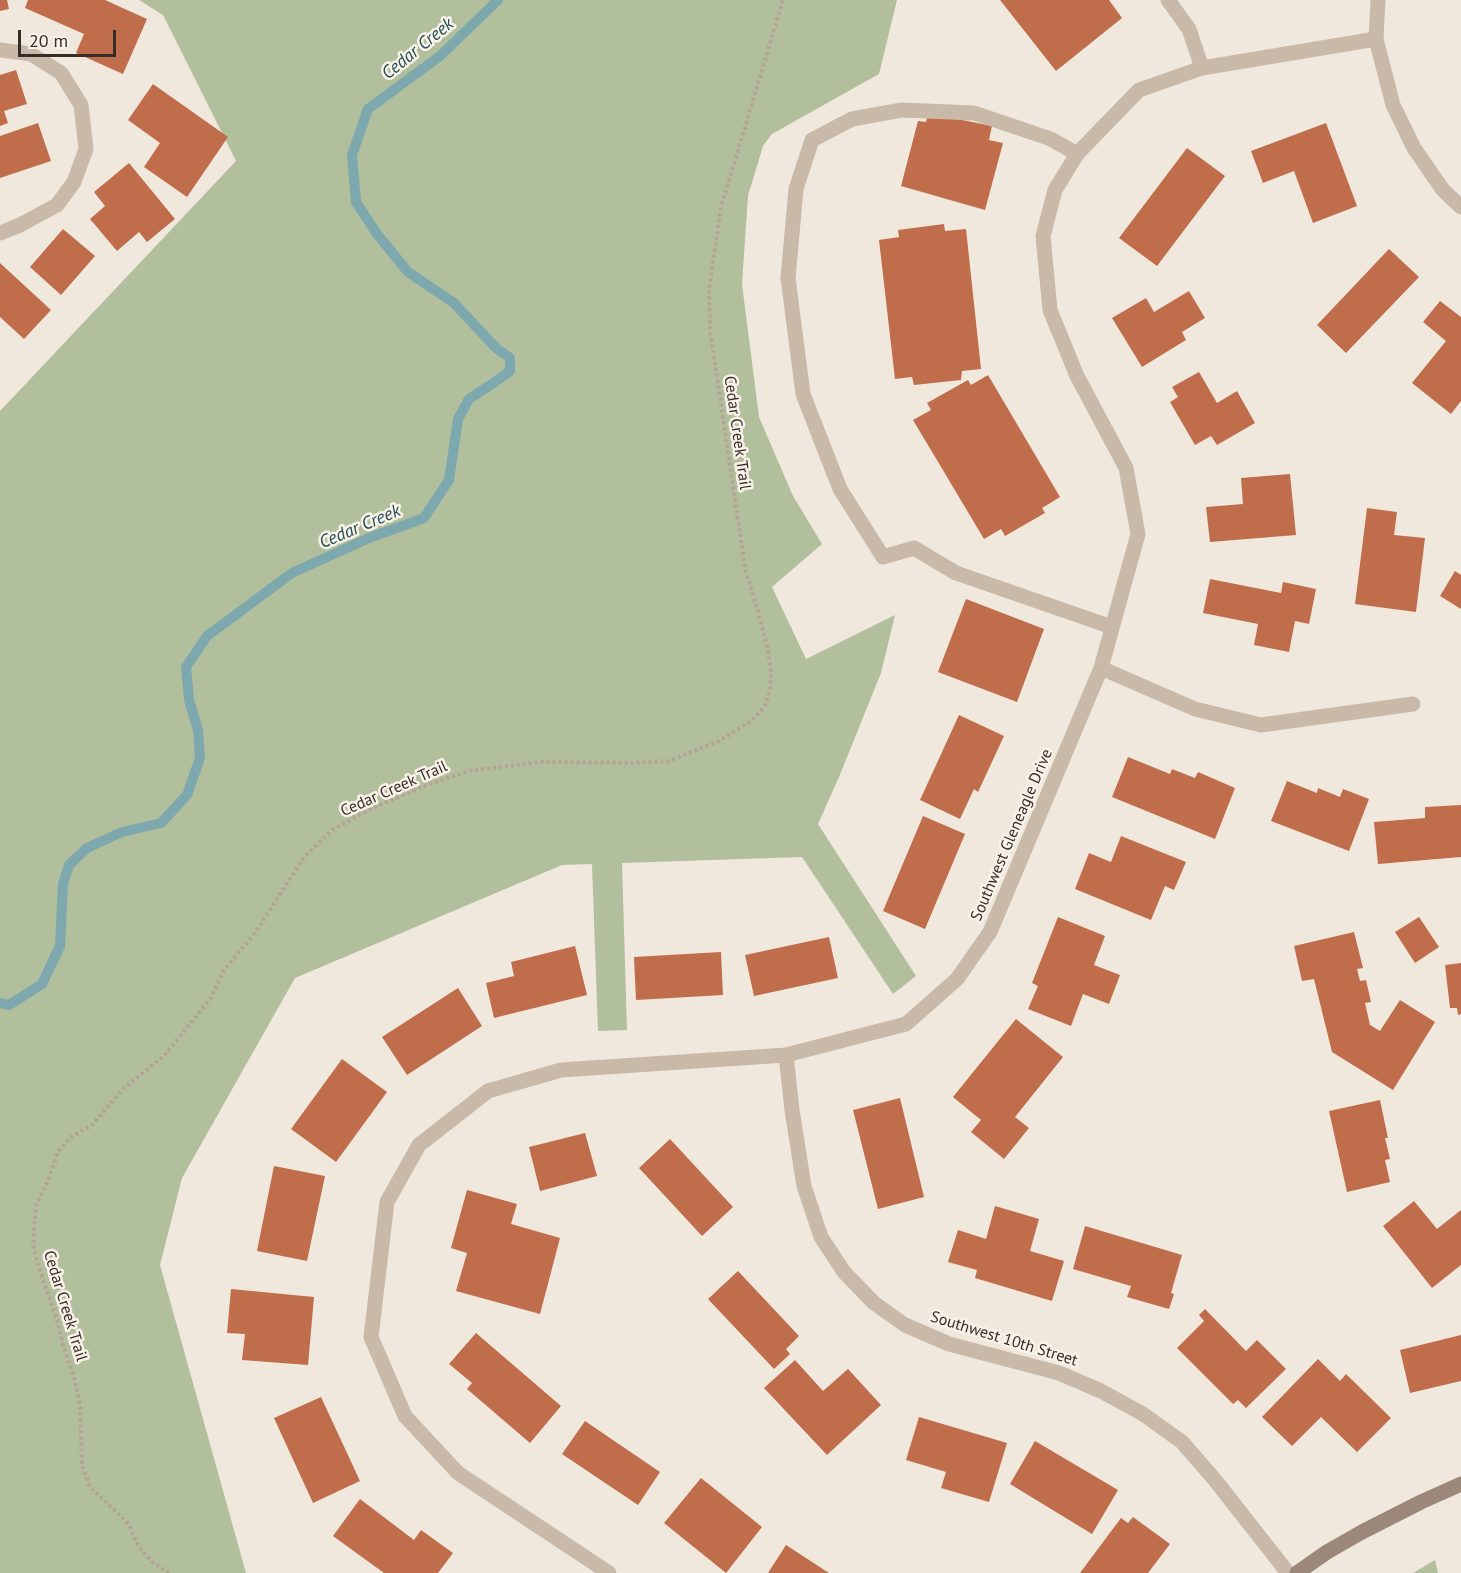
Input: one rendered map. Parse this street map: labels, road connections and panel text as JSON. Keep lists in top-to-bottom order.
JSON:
{
  "streets": {
    "street": ["Southwest Gleneagle Drive", "Southwest 10th Street"],
    "path": ["Cedar Creek Trail"]
  },
  "crossings": [
    ["Southwest Gleneagle Drive", "Southwest 10th Street"]
  ],
  "water": ["Cedar Creek"],
  "scale_bar": "20 m"
}
